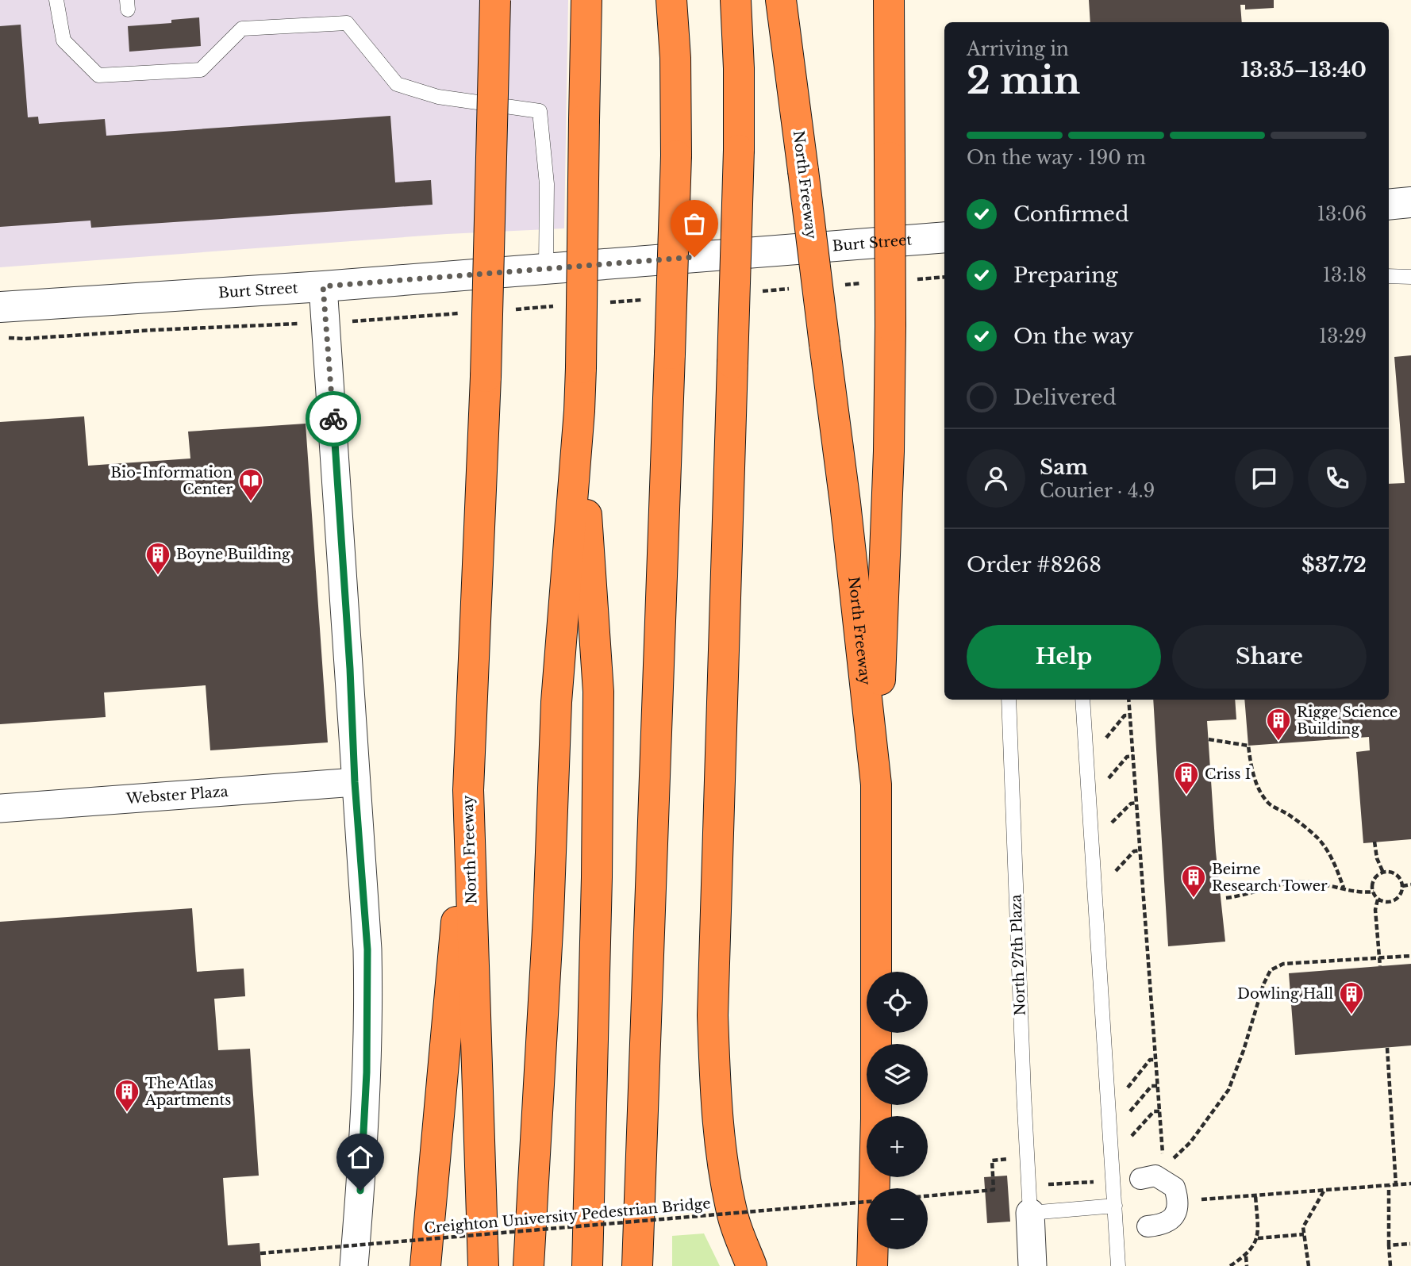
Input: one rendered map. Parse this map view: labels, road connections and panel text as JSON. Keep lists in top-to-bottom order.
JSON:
{
  "streets": {
    "highway": ["North Freeway"],
    "street": ["Burt Street", "Webster Plaza"],
    "lane": ["North 27th Plaza"],
    "path": ["Creighton University Pedestrian Bridge"]
  },
  "places": {
    "library": ["Bio-Information Center"],
    "building": [
      "Boyne Building",
      "Rigge Science Building",
      "Criss I",
      "Beirne Research Tower",
      "Dowling Hall",
      "The Atlas Apartments"
    ]
  },
  "page": {
    "heading": ["2 min", "Arriving in", "13:35–13:40"],
    "panel": [
      "Sam",
      "Courier · 4.9",
      "Order #8268",
      "$37.72"
    ],
    "bar": "On the way · 190 m",
    "list": [
      ["Confirmed", "13:06"],
      ["Preparing", "13:18"],
      ["On the way", "13:29"],
      "Delivered"
    ],
    "buttons": ["Help", "Share"],
    "map_buttons": ["+", "−"]
  }
}
